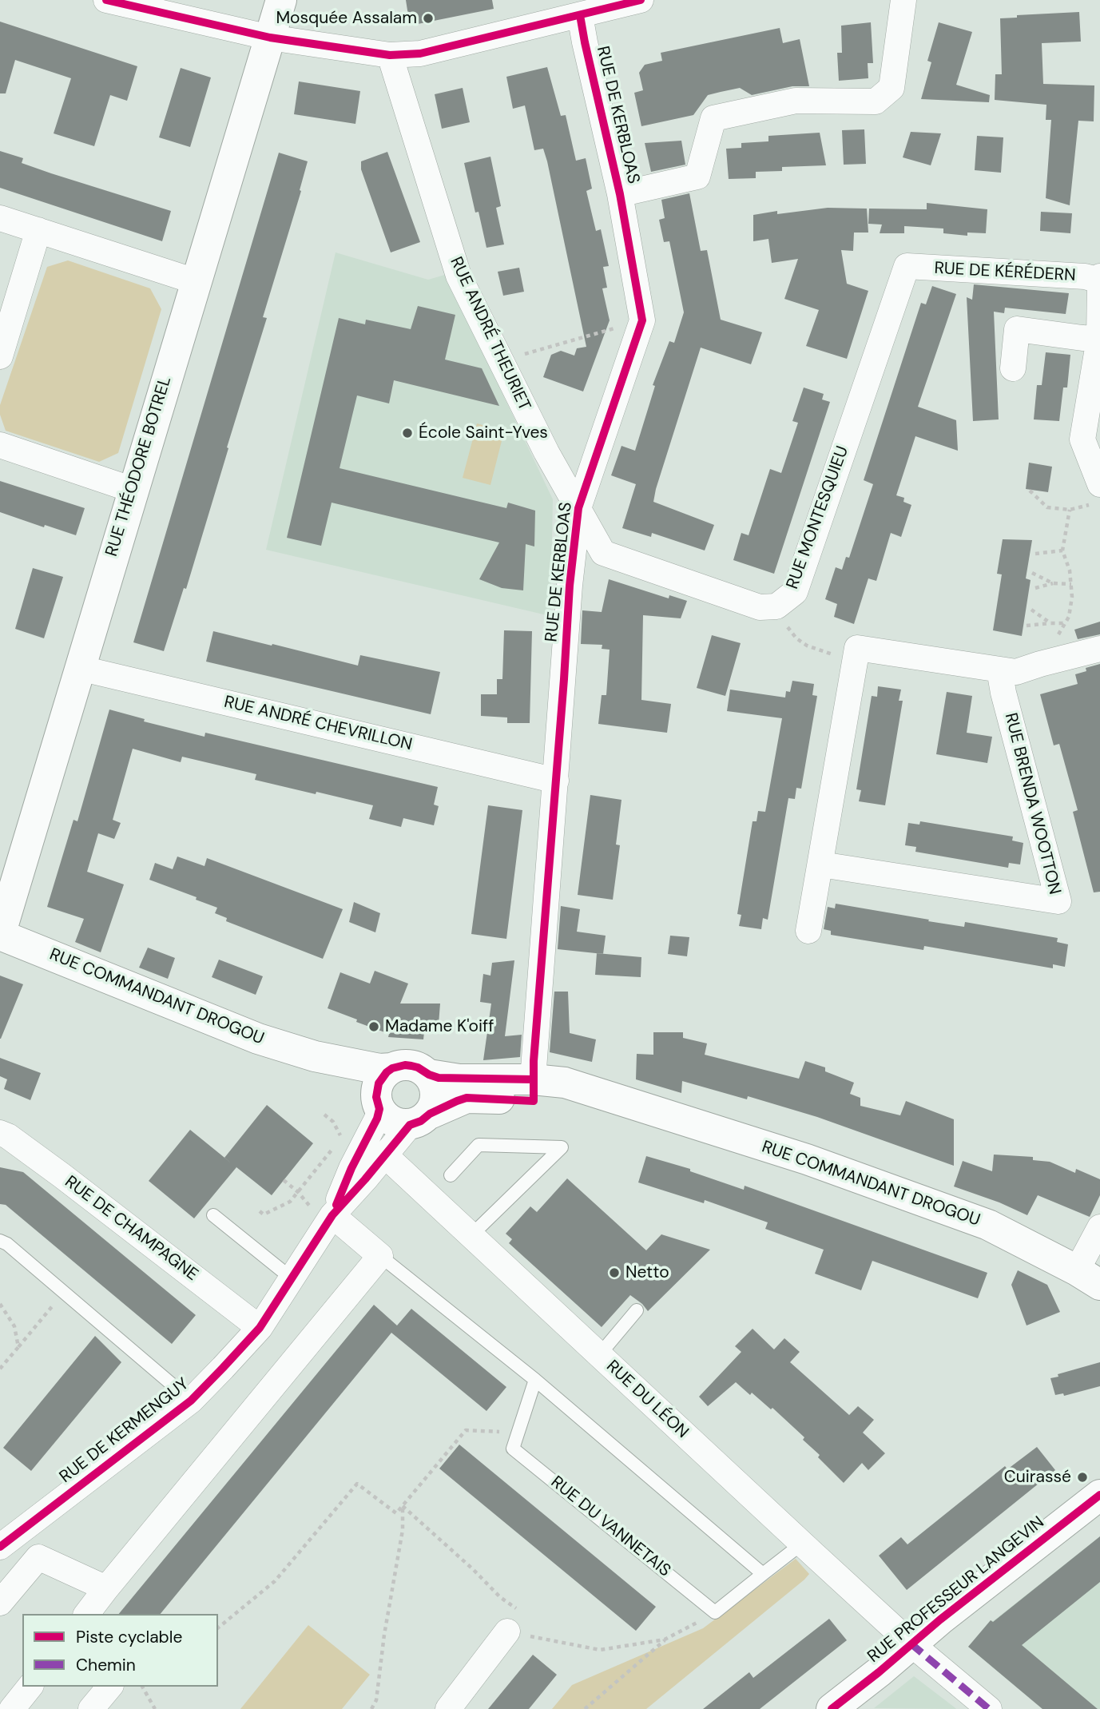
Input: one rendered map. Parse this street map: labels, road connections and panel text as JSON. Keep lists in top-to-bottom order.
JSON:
{
  "streets": {
    "street": [
      "RUE DE KERBLOAS",
      "RUE DE KÉRÉDERN",
      "RUE ANDRÉ THEURIET",
      "RUE THÉODORE BOTREL",
      "RUE MONTESQUIEU",
      "RUE ANDRÉ CHEVRILLON",
      "RUE BRENDA WOOTTON",
      "RUE COMMANDANT DROGOU",
      "RUE DE CHAMPAGNE",
      "RUE DU LÉON",
      "RUE DE KERMENGUY",
      "RUE PROFESSEUR LANGEVIN"
    ],
    "lane": ["RUE DU VANNETAIS"]
  },
  "crossings": [
    ["RUE DE KERBLOAS", "RUE ANDRÉ THEURIET"],
    ["RUE DE KERBLOAS", "RUE MONTESQUIEU"],
    ["RUE DE KERBLOAS", "RUE ANDRÉ CHEVRILLON"],
    ["RUE DE KERBLOAS", "RUE COMMANDANT DROGOU"],
    ["RUE DE KÉRÉDERN", "RUE MONTESQUIEU"],
    ["RUE ANDRÉ THEURIET", "RUE MONTESQUIEU"],
    ["RUE THÉODORE BOTREL", "RUE ANDRÉ CHEVRILLON"],
    ["RUE THÉODORE BOTREL", "RUE COMMANDANT DROGOU"],
    ["RUE COMMANDANT DROGOU", "RUE DE KERMENGUY"],
    ["RUE DE CHAMPAGNE", "RUE DE KERMENGUY"],
    ["RUE DU LÉON", "RUE DE KERMENGUY"],
    ["RUE DU LÉON", "RUE PROFESSEUR LANGEVIN"]
  ],
  "places": [
    "Mosquée Assalam",
    "École Saint-Yves",
    "Madame K'oiff",
    "Netto",
    "Cuirassé"
  ],
  "legend": ["Piste cyclable", "Chemin"]
}
